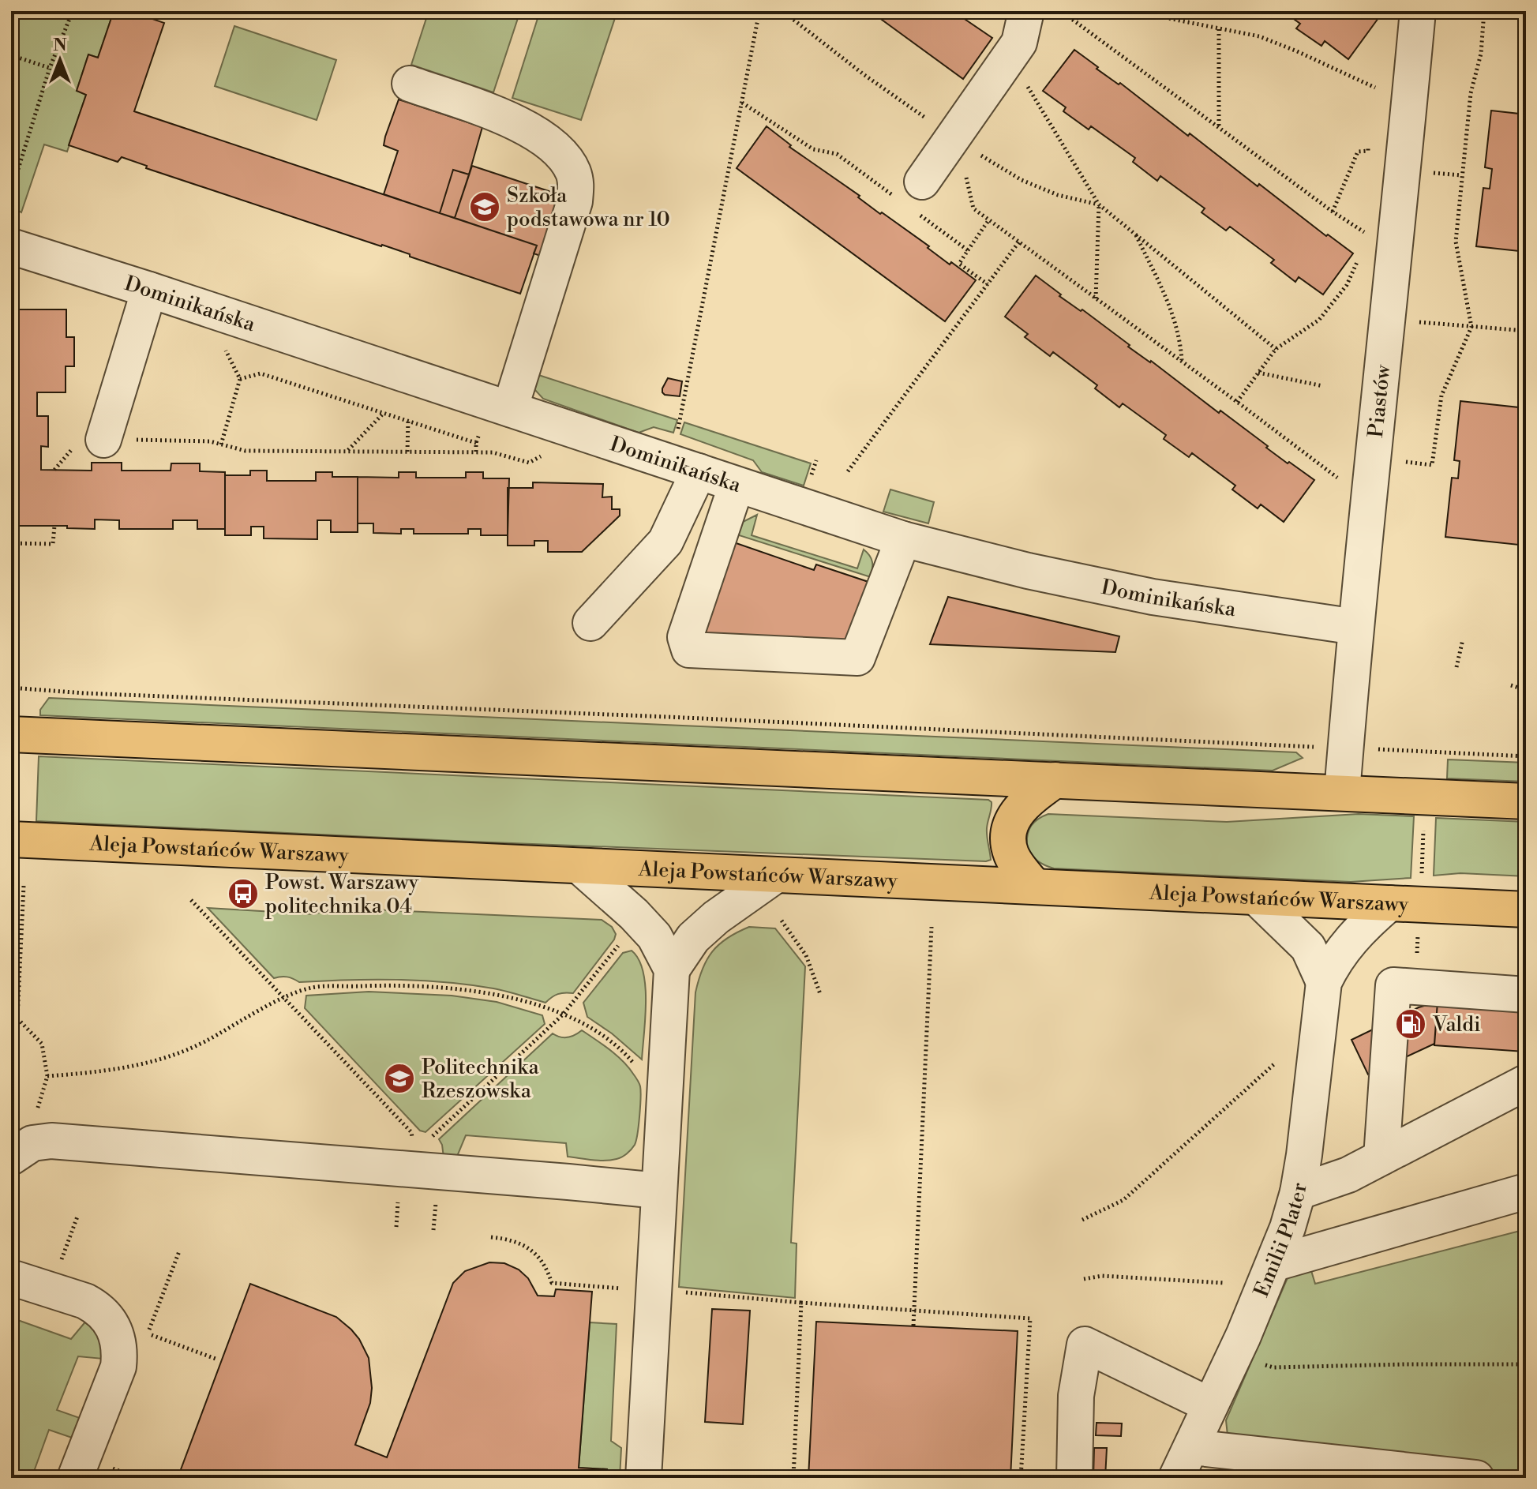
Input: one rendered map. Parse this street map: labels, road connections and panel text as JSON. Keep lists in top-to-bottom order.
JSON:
{
  "streets": {
    "main road": ["Aleja Powstańców Warszawy"],
    "street": ["Dominikańska", "Piastów", "Emilii Plater"]
  },
  "crossings": [
    ["Dominikańska", "Piastów"],
    ["Aleja Powstańców Warszawy", "Emilii Plater"]
  ],
  "places": {
    "school or university": ["Szkoła podstawowa nr 10", "Politechnika Rzeszowska"],
    "bus stop": ["Powst. Warszawy politechnika 04"],
    "fuel station": ["Valdi"]
  },
  "north": "top"
}
